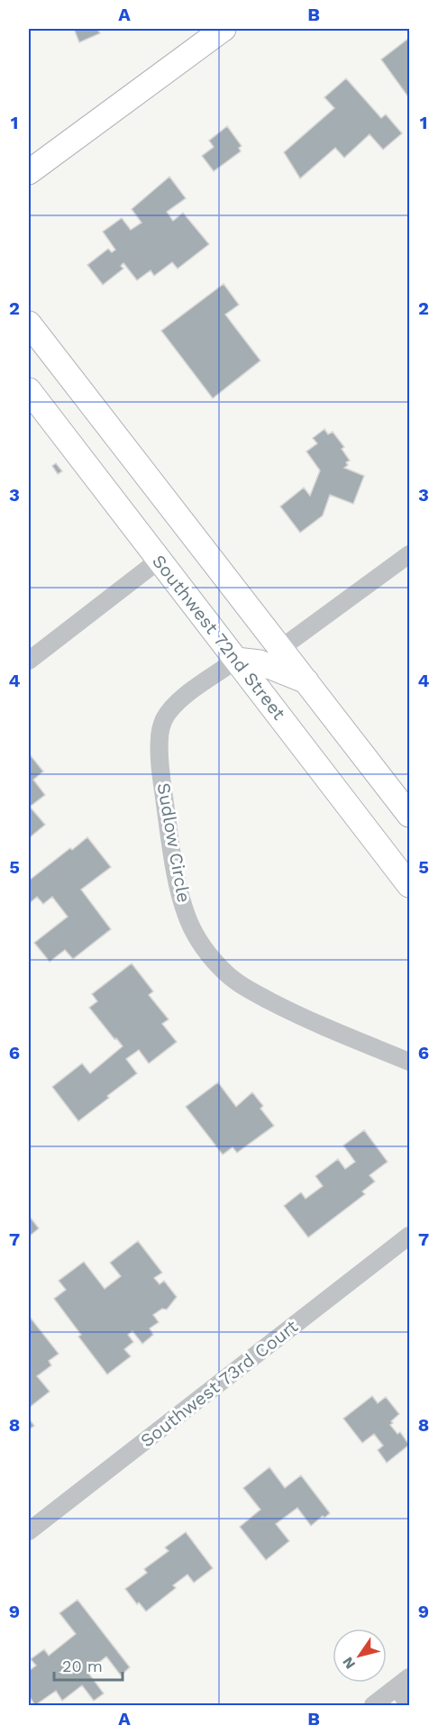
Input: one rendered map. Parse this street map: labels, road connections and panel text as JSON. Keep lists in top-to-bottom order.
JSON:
{
  "streets": {
    "main road": ["Southwest 72nd Street"],
    "street": ["Sudlow Circle", "Southwest 73rd Court"]
  },
  "crossings": [
    ["Southwest 72nd Street", "Sudlow Circle"]
  ],
  "scale_bar": "20 m",
  "north": "bottom left",
  "grid": {
    "columns": ["A", "B"],
    "rows": [
      "1",
      "2",
      "3",
      "4",
      "5",
      "6",
      "7",
      "8",
      "9"
    ]
  }
}
